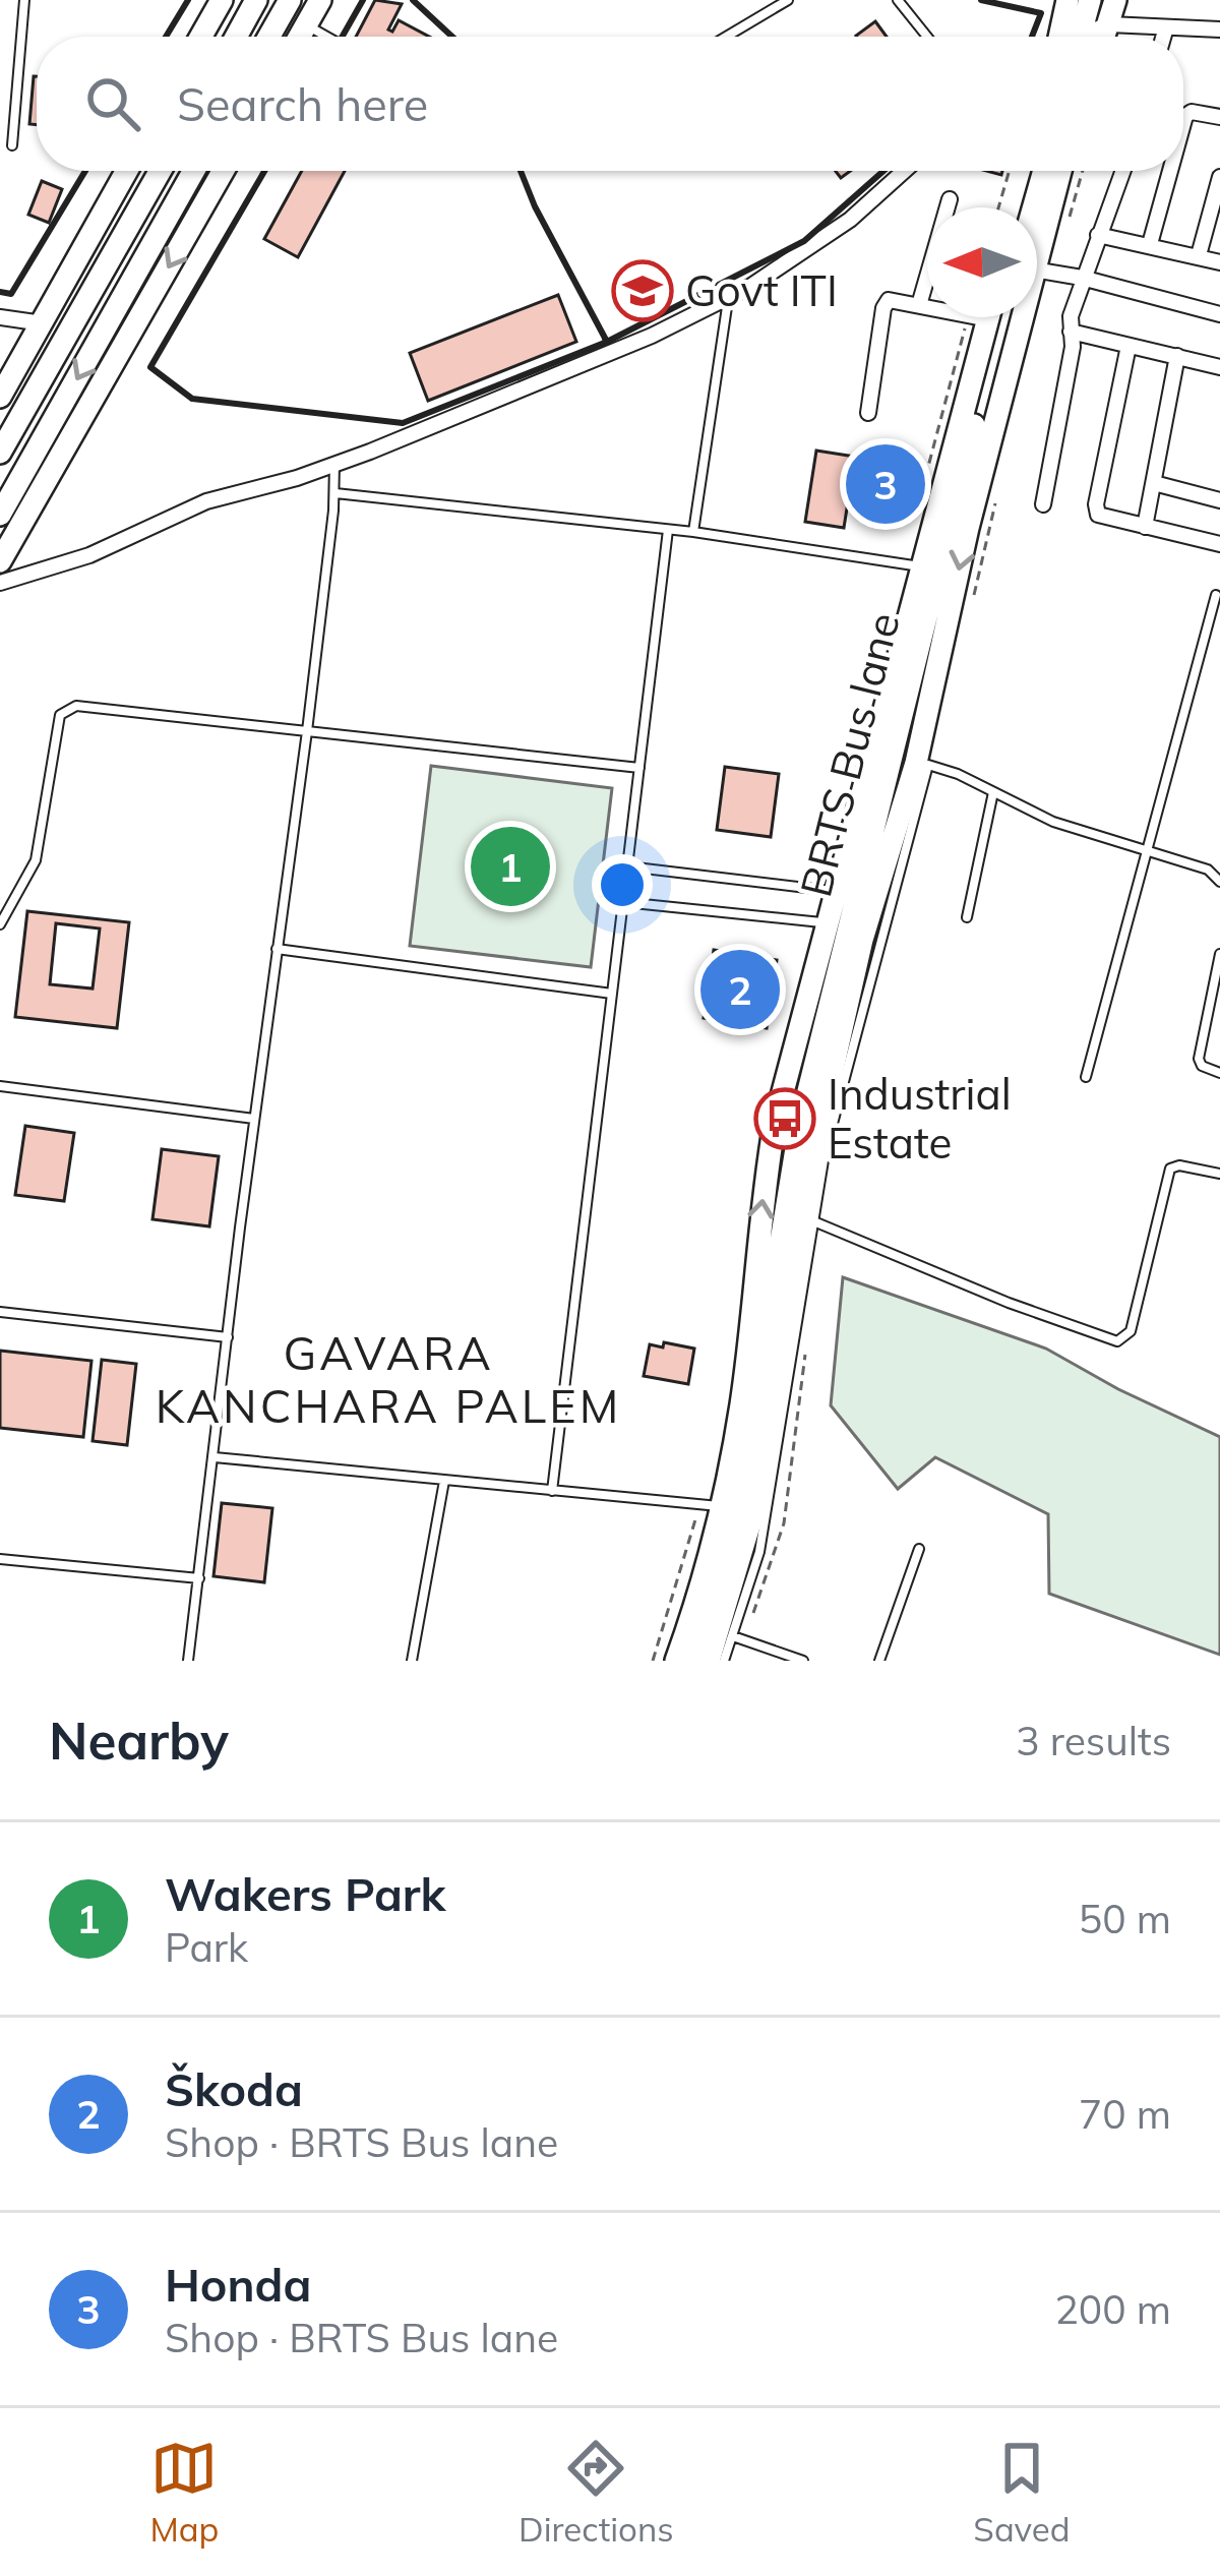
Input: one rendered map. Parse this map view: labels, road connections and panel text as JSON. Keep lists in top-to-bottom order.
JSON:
{
  "streets": {
    "main road": ["BRTS Bus lane"]
  },
  "districts": ["GAVARA KANCHARA PALEM"],
  "places": {
    "school or university": ["Govt ITI"],
    "bus stop": ["Industrial Estate"]
  },
  "north": "left",
  "page": {
    "search": "Search here",
    "pins": ["3", "1", "2"],
    "heading": ["Nearby", "3 results"],
    "list": [
      {
        "mark": "1",
        "name": "Wakers Park",
        "note": "Park",
        "value": "50 m"
      },
      {
        "mark": "2",
        "name": "Škoda",
        "note": "Shop · BRTS Bus lane",
        "value": "70 m"
      },
      {
        "mark": "3",
        "name": "Honda",
        "note": "Shop · BRTS Bus lane",
        "value": "200 m"
      }
    ],
    "nav": ["Map", "Directions", "Saved"]
  }
}
